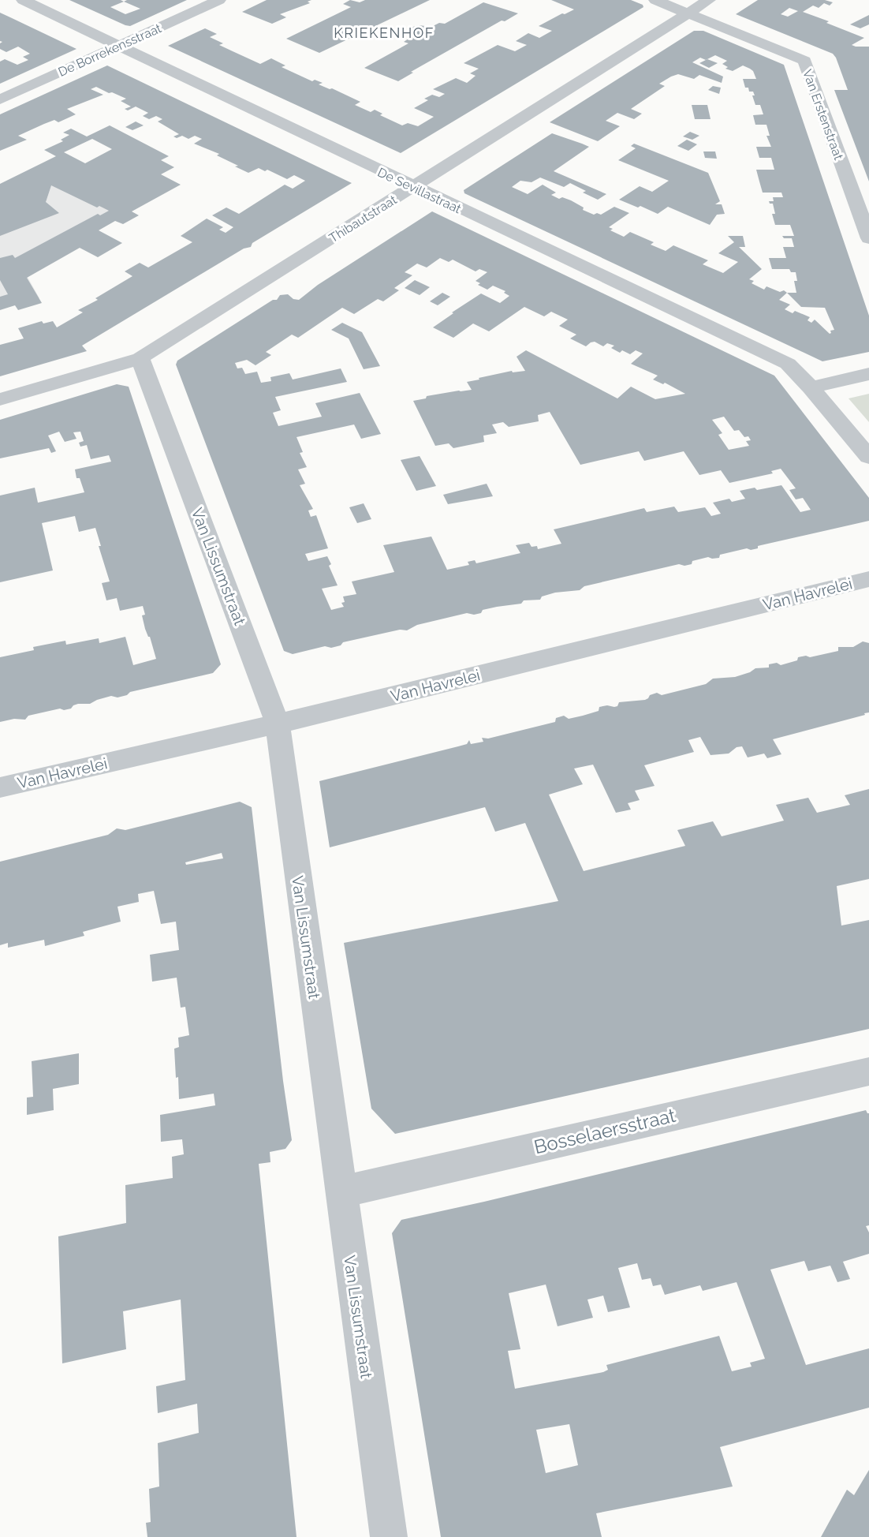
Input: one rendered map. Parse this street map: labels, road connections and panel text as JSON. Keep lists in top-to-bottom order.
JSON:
{
  "streets": {
    "street": [
      "De Borrekensstraat",
      "Van Erstenstraat",
      "De Sevillastraat",
      "Thibautstraat",
      "Van Lissumstraat",
      "Van Havrelei",
      "Bosselaersstraat"
    ]
  },
  "crossings": [
    ["De Borrekensstraat", "De Sevillastraat"],
    ["Van Erstenstraat", "Thibautstraat"],
    ["De Sevillastraat", "Thibautstraat"],
    ["Thibautstraat", "Van Lissumstraat"],
    ["Van Lissumstraat", "Van Havrelei"],
    ["Van Lissumstraat", "Bosselaersstraat"]
  ],
  "districts": ["KRIEKENHOF"]
}
